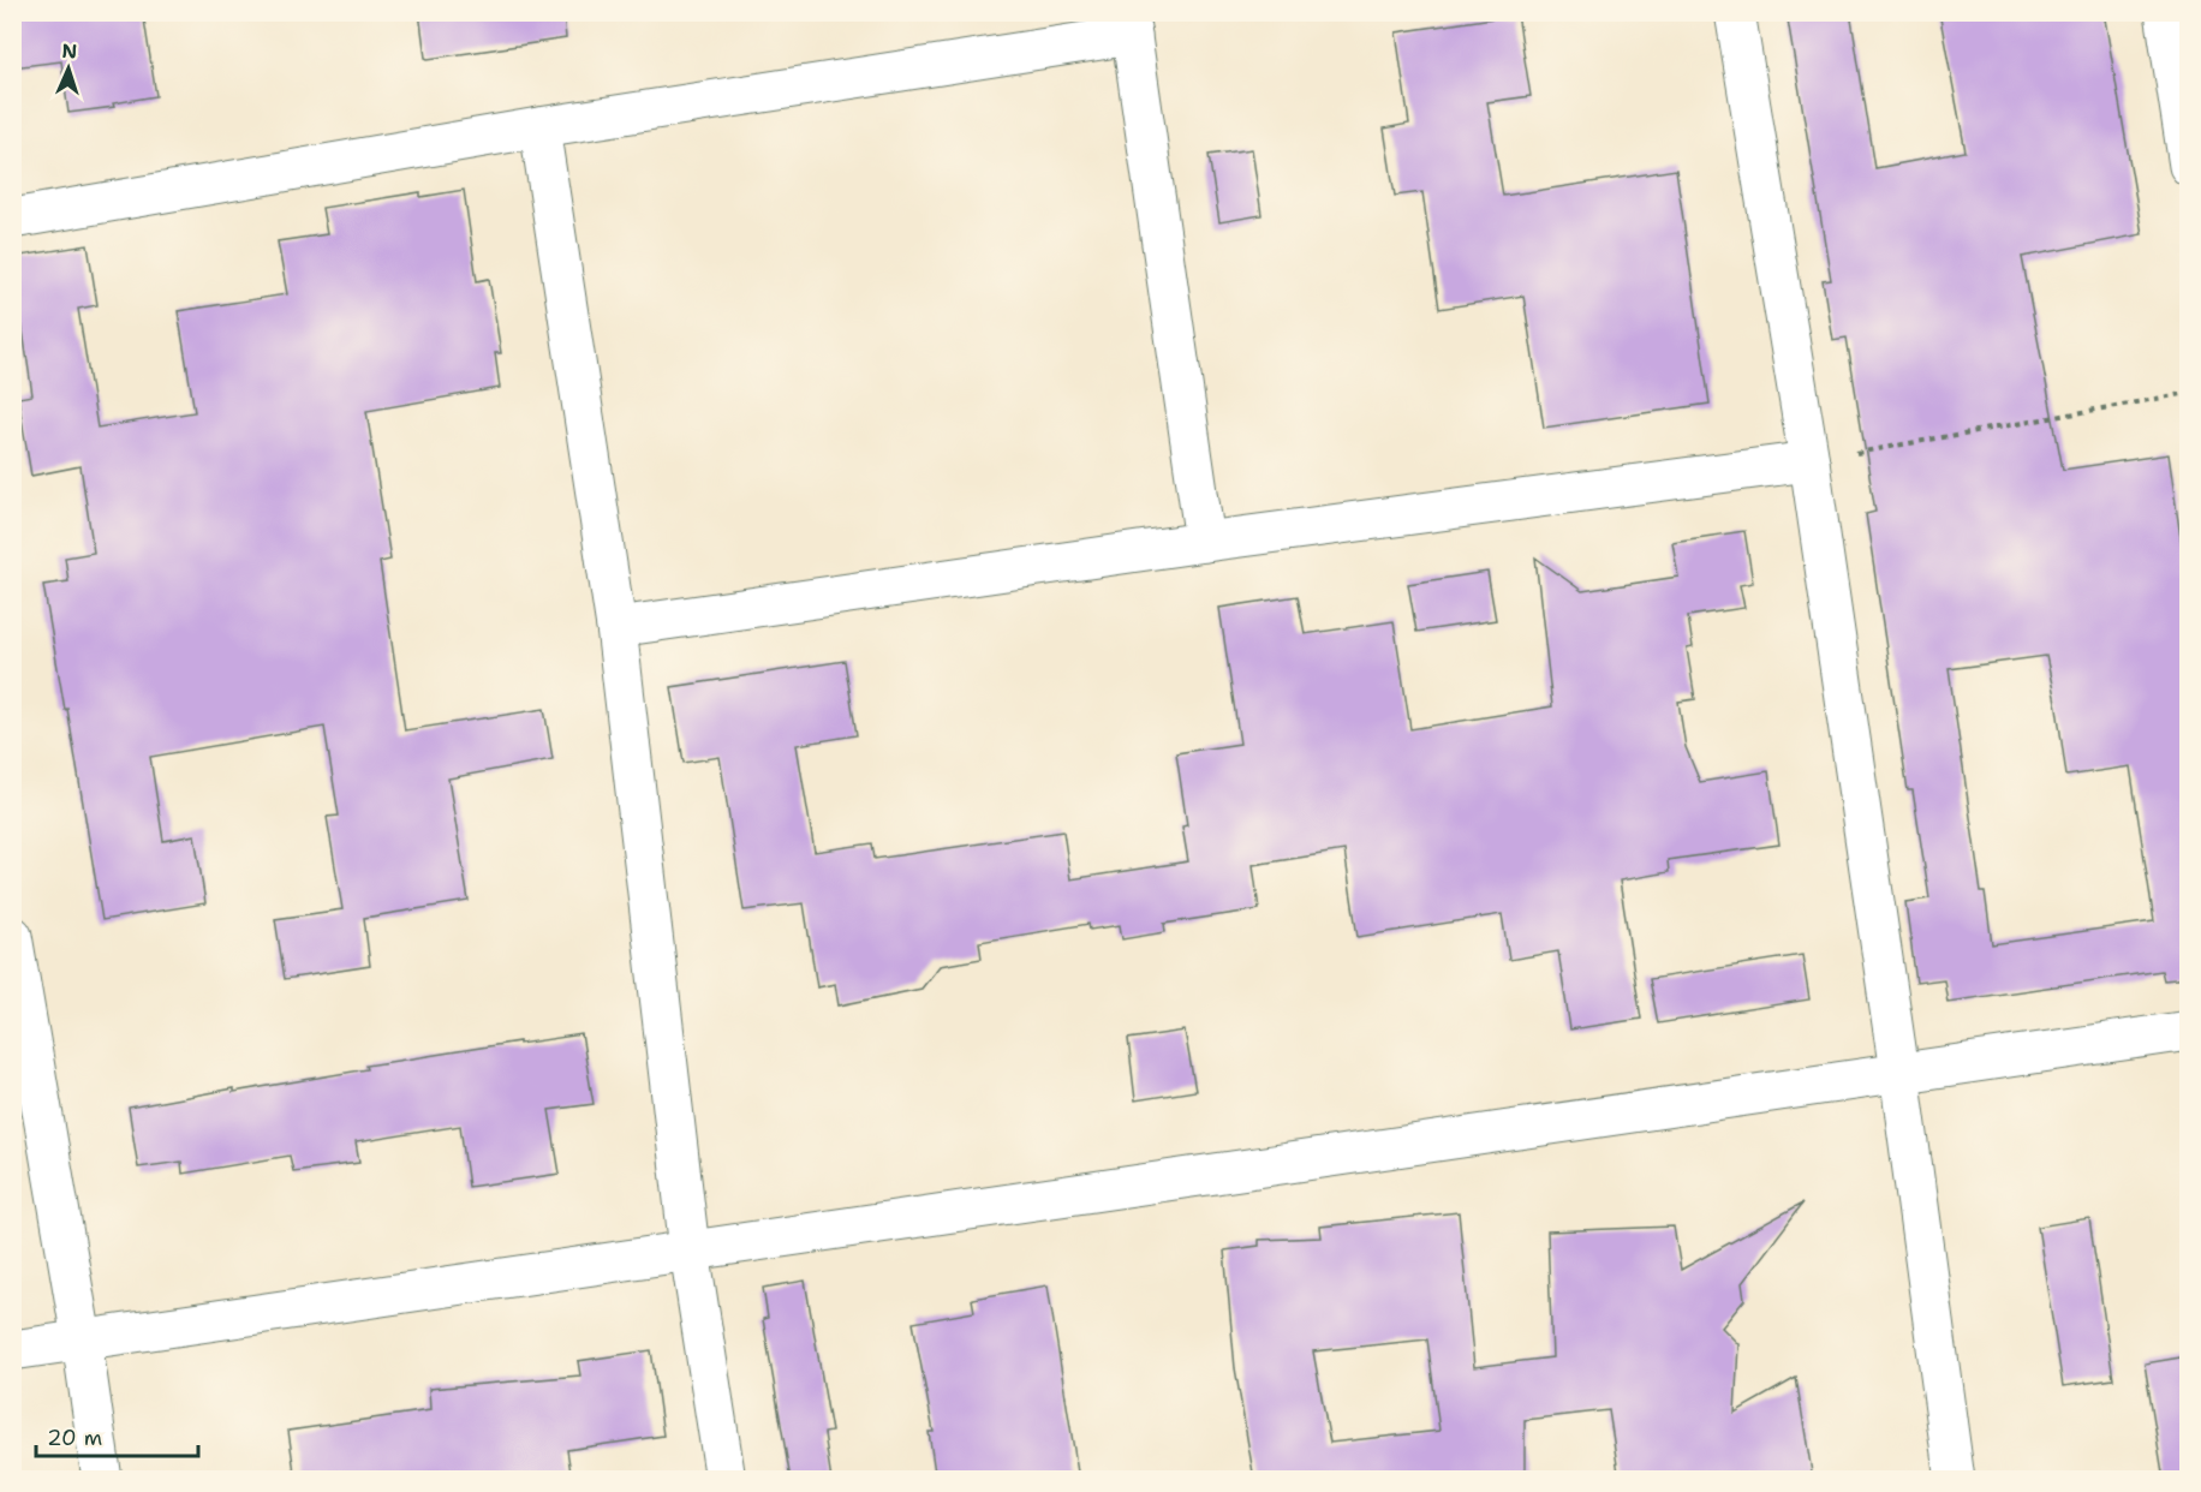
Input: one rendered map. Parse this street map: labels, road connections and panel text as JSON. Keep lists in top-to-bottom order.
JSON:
{
  "scale_bar": "20 m",
  "north": "top"
}
